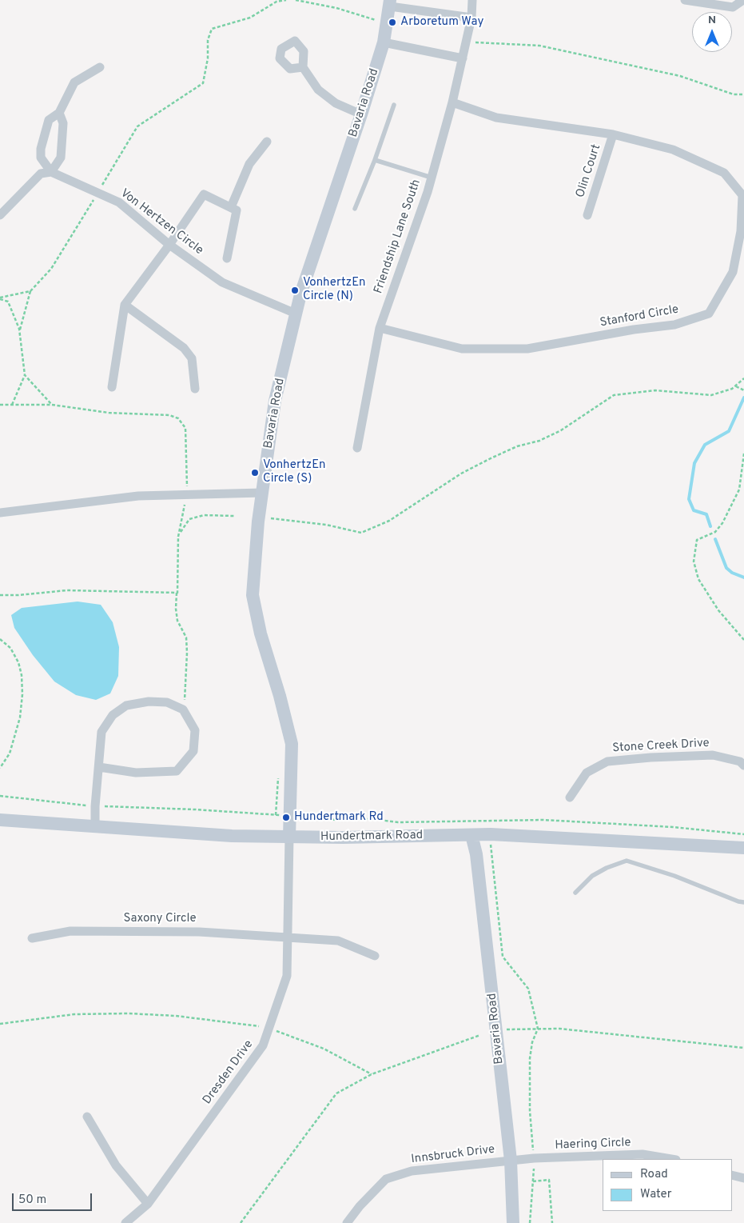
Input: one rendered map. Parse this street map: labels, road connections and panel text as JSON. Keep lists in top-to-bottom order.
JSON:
{
  "streets": {
    "street": [
      "Bavaria Road",
      "Olin Court",
      "Von Hertzen Circle",
      "Friendship Lane South",
      "Stanford Circle",
      "Stone Creek Drive",
      "Hundertmark Road",
      "Saxony Circle",
      "Dresden Drive",
      "Haering Circle",
      "Innsbruck Drive"
    ]
  },
  "crossings": [
    ["Bavaria Road", "Von Hertzen Circle"],
    ["Bavaria Road", "Hundertmark Road"],
    ["Bavaria Road", "Dresden Drive"],
    ["Bavaria Road", "Haering Circle"],
    ["Bavaria Road", "Innsbruck Drive"],
    ["Olin Court", "Stanford Circle"],
    ["Friendship Lane South", "Stanford Circle"],
    ["Hundertmark Road", "Dresden Drive"],
    ["Saxony Circle", "Dresden Drive"],
    ["Haering Circle", "Innsbruck Drive"]
  ],
  "places": [
    "Arboretum Way",
    "VonhertzEn Circle (N)",
    "VonhertzEn Circle (S)",
    "Hundertmark Rd"
  ],
  "legend": ["Road", "Water"],
  "scale_bar": "50 m",
  "north": "top"
}
